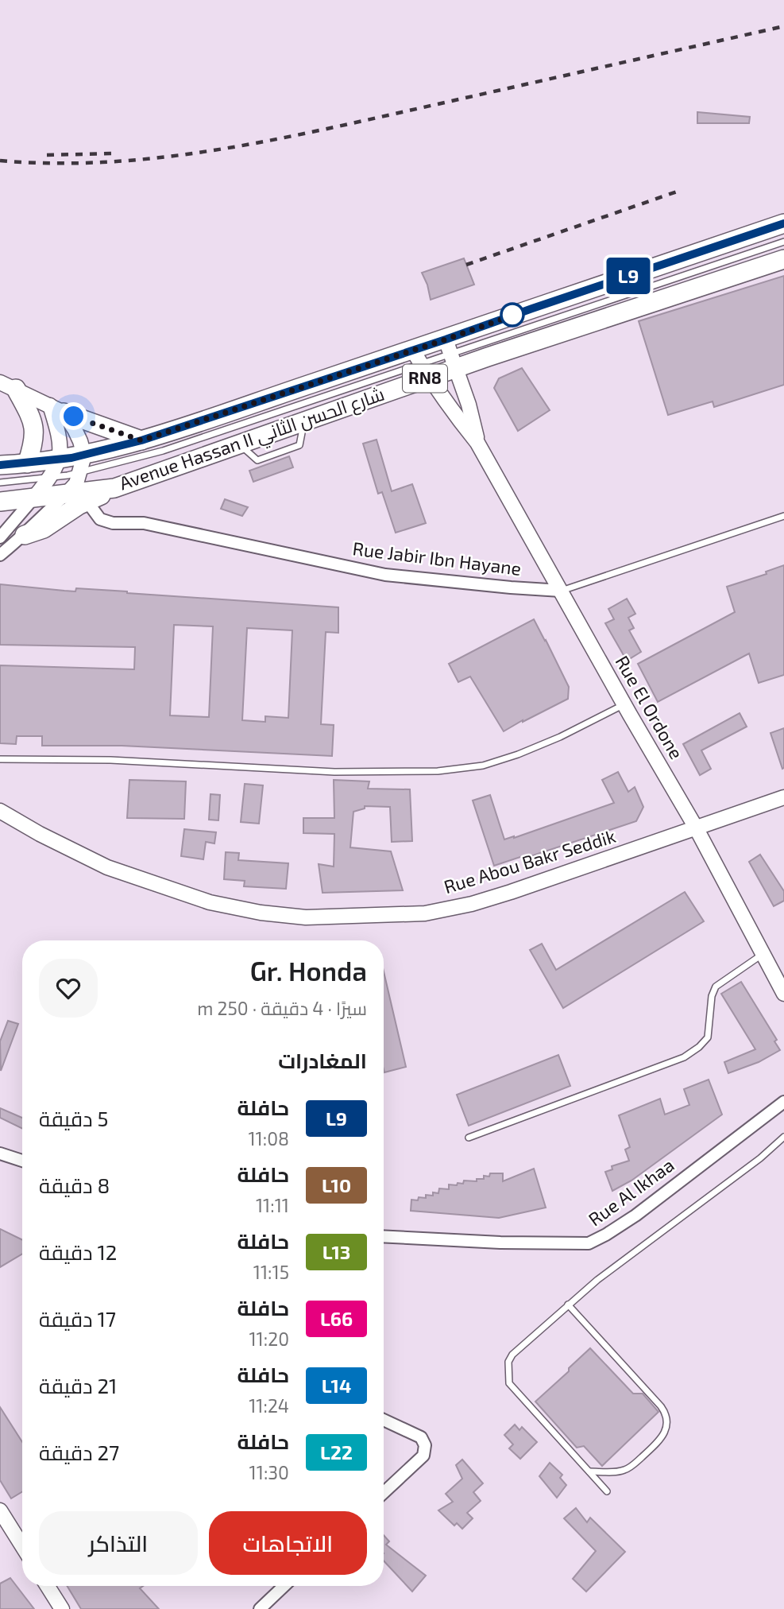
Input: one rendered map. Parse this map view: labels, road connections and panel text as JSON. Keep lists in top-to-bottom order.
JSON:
{
  "streets": {
    "main road": ["RN8", "Avenue Hassan II شارع الحسن الثاني"],
    "street": [
      "Rue Jabir Ibn Hayane",
      "Rue El Ordone",
      "Rue Abou Bakr Seddik",
      "Rue Al Ikhaa"
    ]
  },
  "crossings": [
    ["RN8", "Avenue Hassan II شارع الحسن الثاني"],
    ["Avenue Hassan II شارع الحسن الثاني", "Rue El Ordone"],
    ["Rue Jabir Ibn Hayane", "Rue El Ordone"],
    ["Rue El Ordone", "Rue Abou Bakr Seddik"]
  ],
  "lines": ["bus line L9"],
  "page": {
    "on_map": "L9",
    "heading": [
      ["Gr. Honda", "سيرًا · 4 دقيقة · 250 m"],
      "المغادرات"
    ],
    "list": [
      {
        "mark": "L9",
        "name": "حافلة",
        "note": "11:08",
        "value": "5 دقيقة"
      },
      {
        "mark": "L10",
        "name": "حافلة",
        "note": "11:11",
        "value": "8 دقيقة"
      },
      {
        "mark": "L13",
        "name": "حافلة",
        "note": "11:15",
        "value": "12 دقيقة"
      },
      {
        "mark": "L66",
        "name": "حافلة",
        "note": "11:20",
        "value": "17 دقيقة"
      },
      {
        "mark": "L14",
        "name": "حافلة",
        "note": "11:24",
        "value": "21 دقيقة"
      },
      {
        "mark": "L22",
        "name": "حافلة",
        "note": "11:30",
        "value": "27 دقيقة"
      }
    ],
    "buttons": ["الاتجاهات", "التذاكر"]
  }
}
